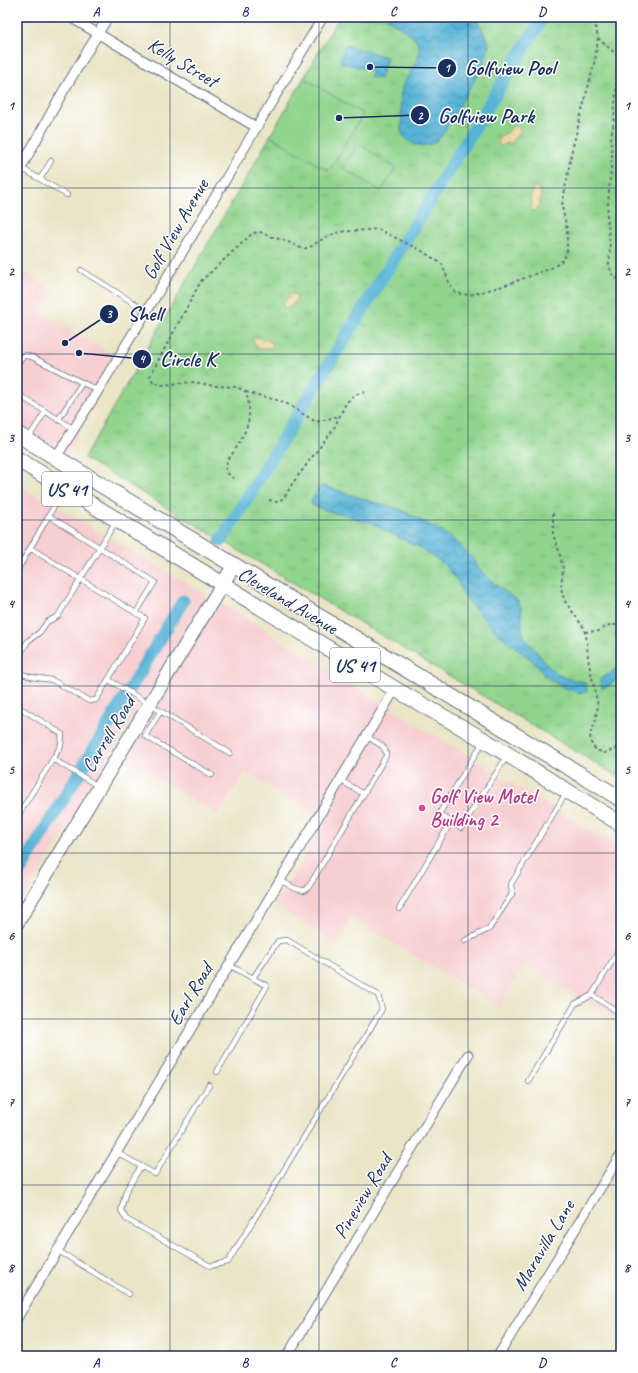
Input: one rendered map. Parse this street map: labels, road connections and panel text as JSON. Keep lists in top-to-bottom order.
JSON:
{
  "streets": {
    "main road": ["US 41", "Cleveland Avenue"],
    "street": [
      "Kelly Street",
      "Golf View Avenue",
      "Carrell Road",
      "Earl Road",
      "Pineview Road",
      "Maravilla Lane"
    ]
  },
  "crossings": [
    ["Kelly Street", "Golf View Avenue"],
    ["Golf View Avenue", "Cleveland Avenue"],
    ["Cleveland Avenue", "Carrell Road"],
    ["Cleveland Avenue", "Earl Road"]
  ],
  "places": [
    "Golfview Pool",
    "Golfview Park",
    "Shell",
    "Circle K",
    "Golf View Motel Building 2"
  ],
  "grid": {
    "columns": [
      "A",
      "B",
      "C",
      "D"
    ],
    "rows": [
      "1",
      "2",
      "3",
      "4",
      "5",
      "6",
      "7",
      "8"
    ]
  }
}
